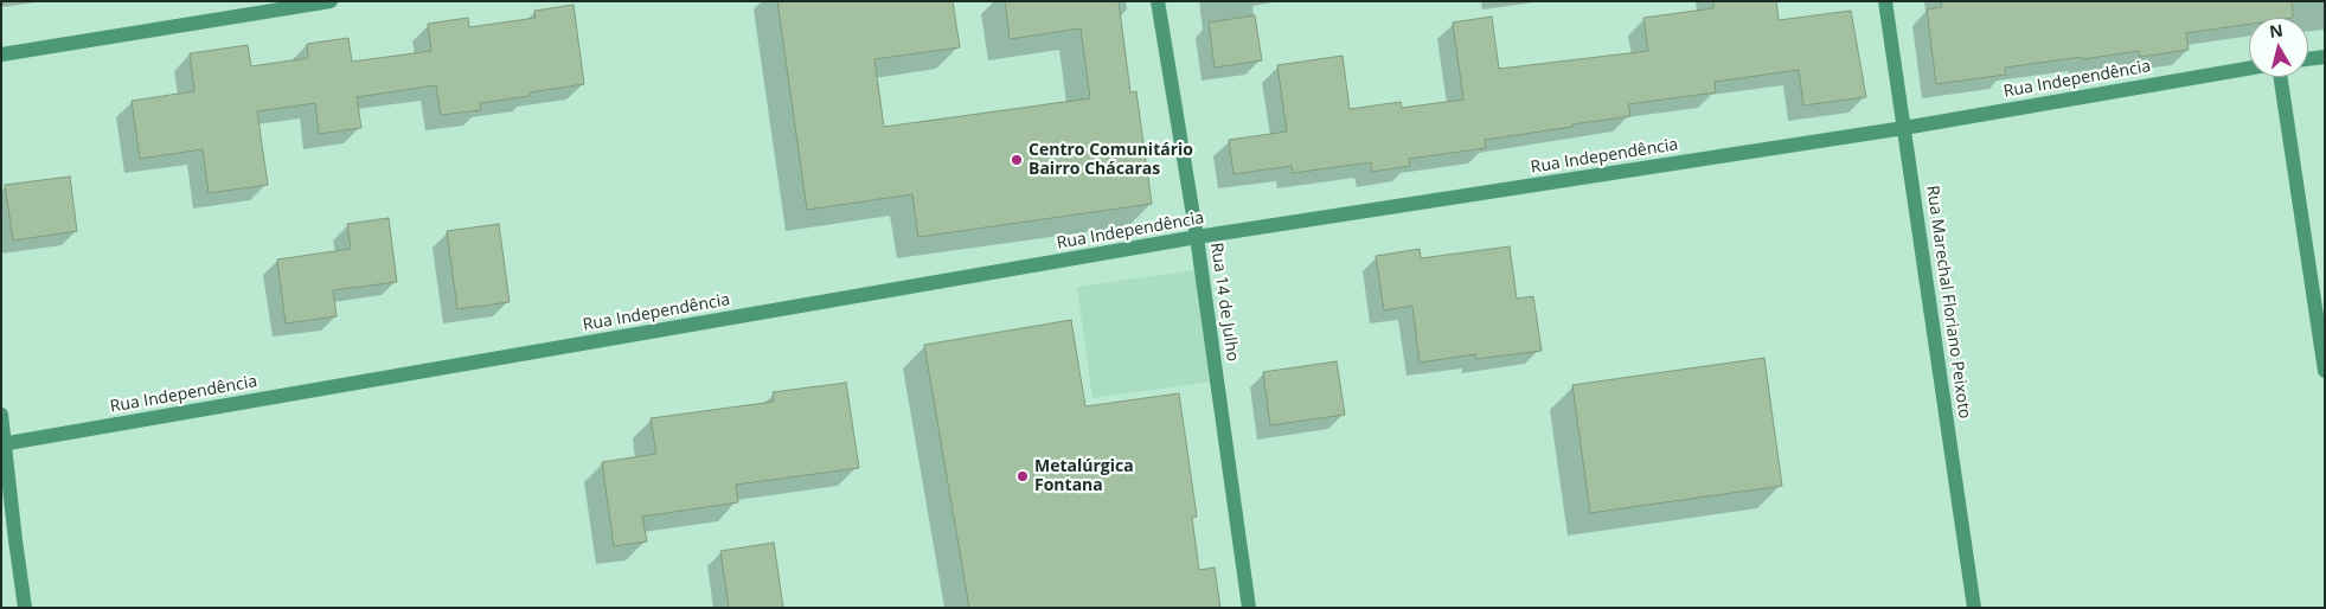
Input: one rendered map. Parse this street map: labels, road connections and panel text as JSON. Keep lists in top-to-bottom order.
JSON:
{
  "streets": {
    "street": ["Rua Independência", "Rua 14 de Julho", "Rua Marechal Floriano Peixoto"]
  },
  "crossings": [
    ["Rua Independência", "Rua 14 de Julho"],
    ["Rua Independência", "Rua Marechal Floriano Peixoto"]
  ],
  "places": ["Centro Comunitário Bairro Chácaras", "Metalúrgica Fontana"],
  "north": "top"
}
